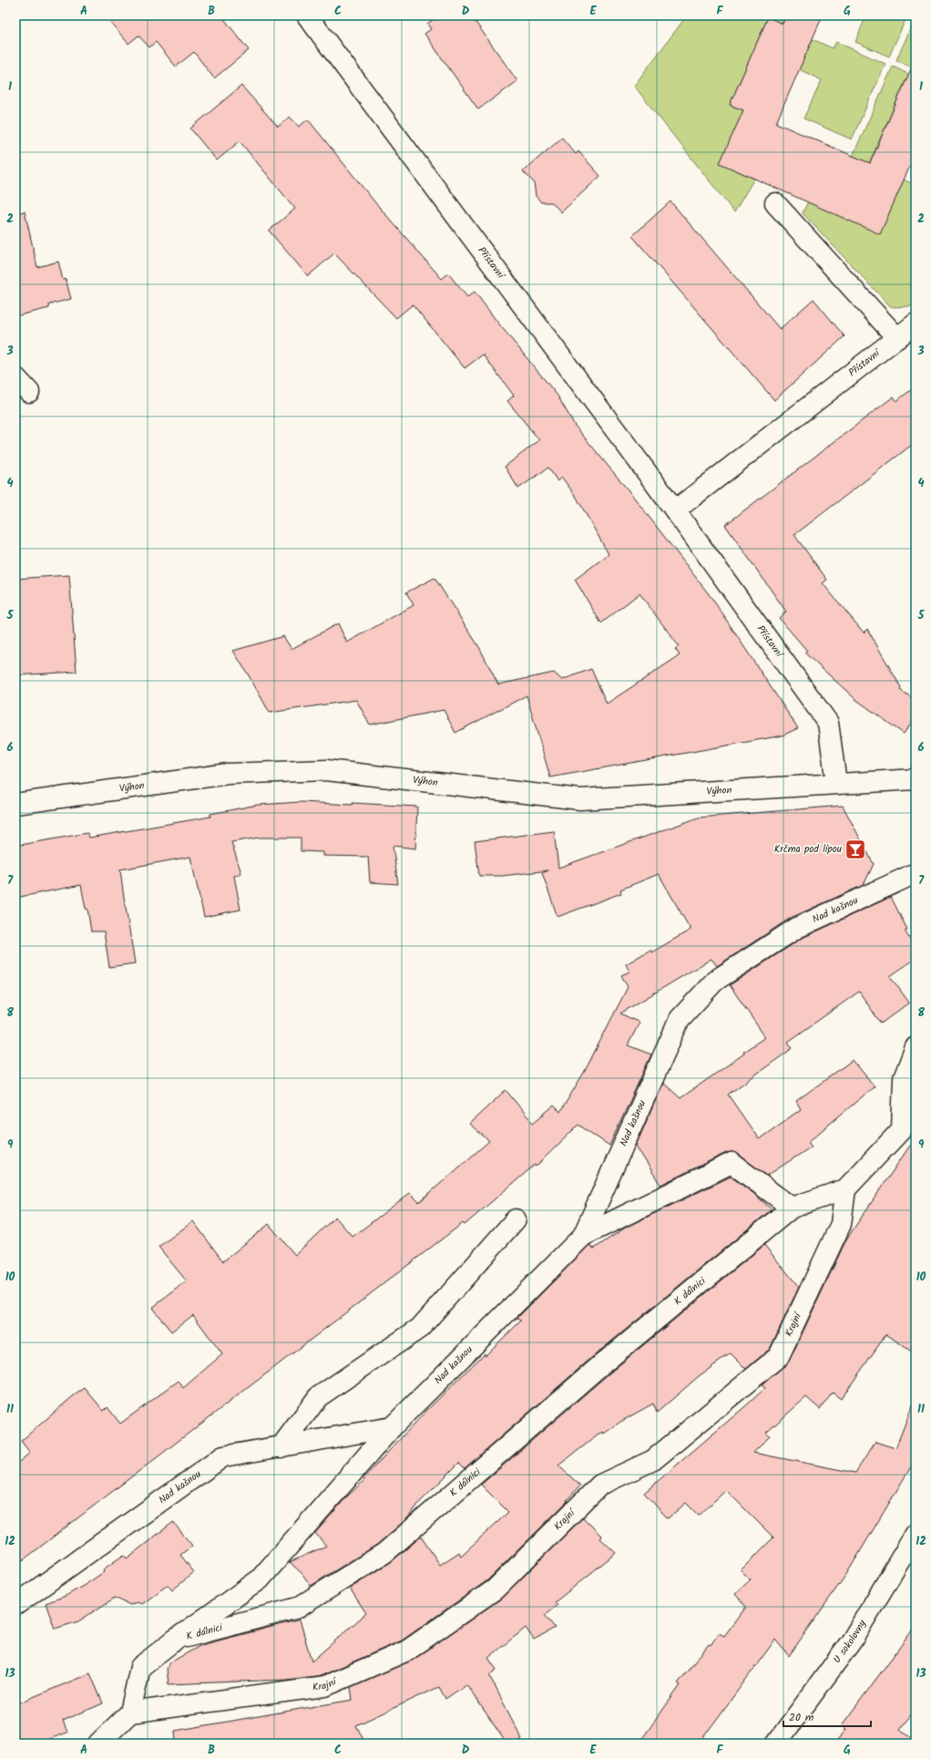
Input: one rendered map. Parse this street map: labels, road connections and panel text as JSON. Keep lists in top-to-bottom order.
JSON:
{
  "streets": {
    "street": [
      "Přístavní",
      "Výhon",
      "Nad kašnou",
      "K dálnici",
      "Krajní",
      "U sokolovny"
    ]
  },
  "crossings": [
    ["Přístavní", "Výhon"],
    ["Nad kašnou", "K dálnici"],
    ["K dálnici", "Krajní"]
  ],
  "places": {
    "bar": ["Krčma pod lípou"]
  },
  "scale_bar": "20 m",
  "grid": {
    "columns": [
      "A",
      "B",
      "C",
      "D",
      "E",
      "F",
      "G"
    ],
    "rows": [
      "1",
      "2",
      "3",
      "4",
      "5",
      "6",
      "7",
      "8",
      "9",
      "10",
      "11",
      "12",
      "13"
    ]
  }
}
